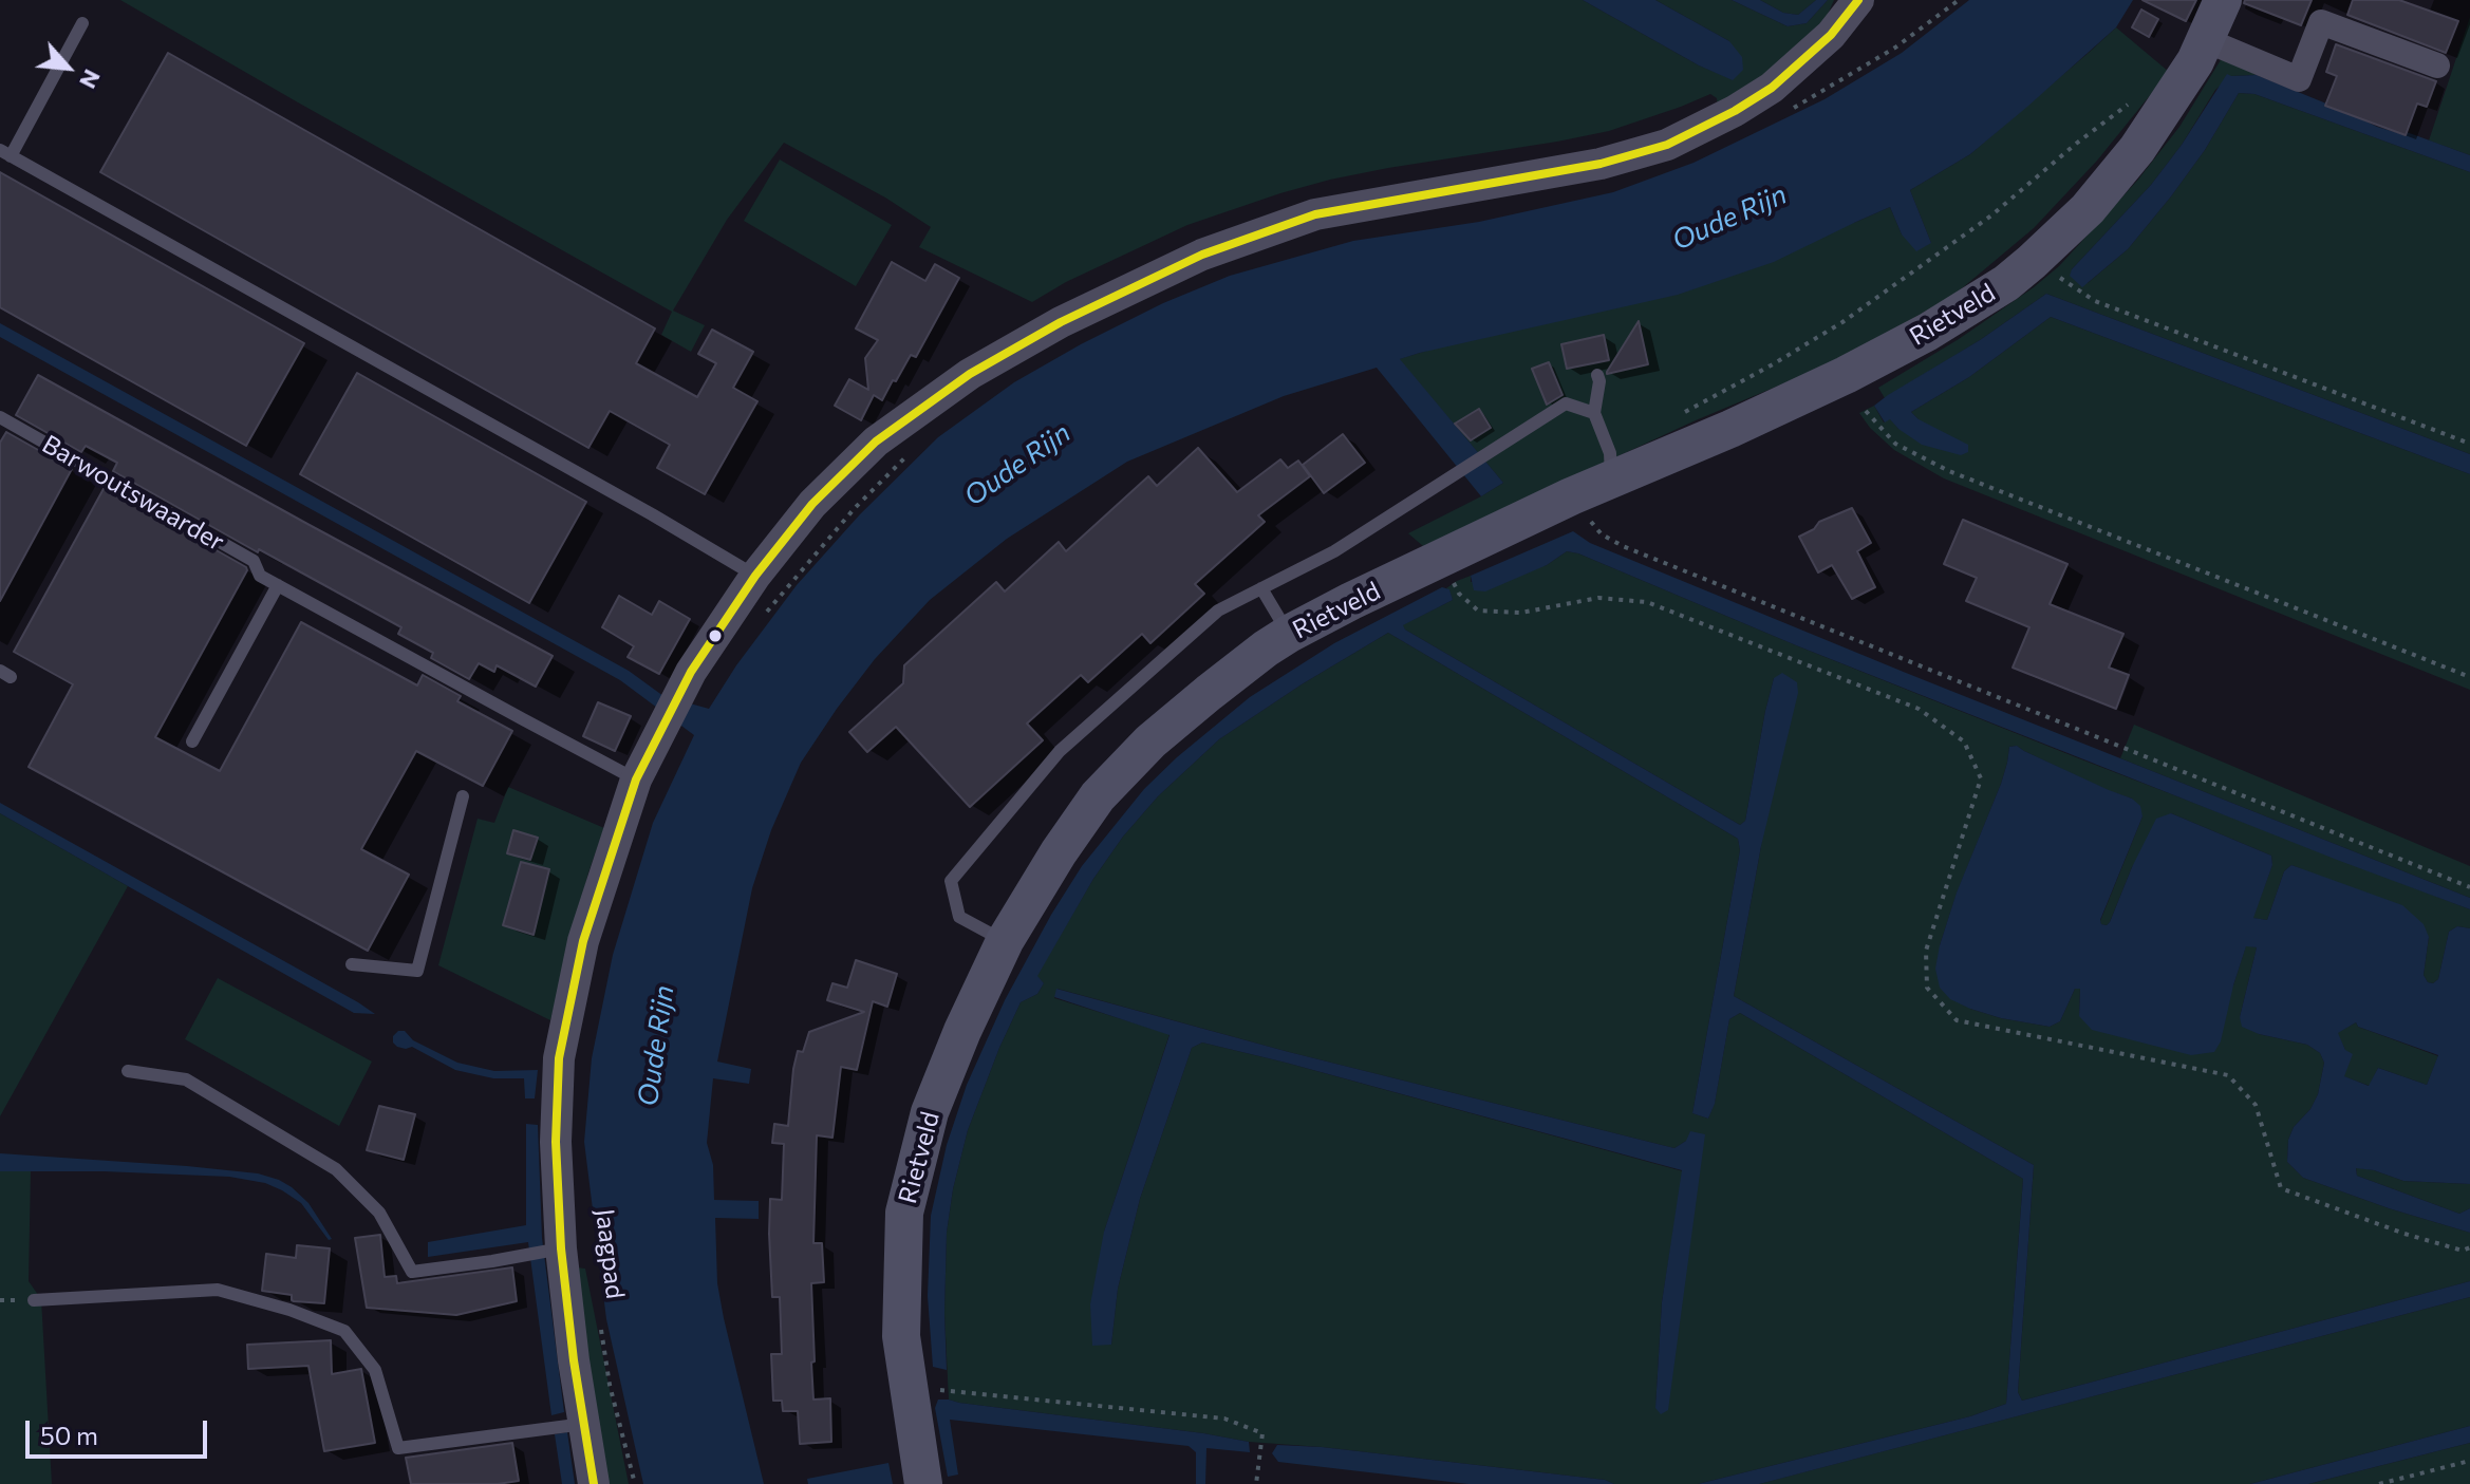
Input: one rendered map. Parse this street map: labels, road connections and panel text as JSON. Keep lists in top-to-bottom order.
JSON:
{
  "streets": {
    "main road": ["Rietveld"],
    "lane": ["Barwoutswaarder"],
    "path": ["Jaagpad"]
  },
  "water": ["Oude Rijn"],
  "scale_bar": "50 m",
  "north": "bottom right"
}
